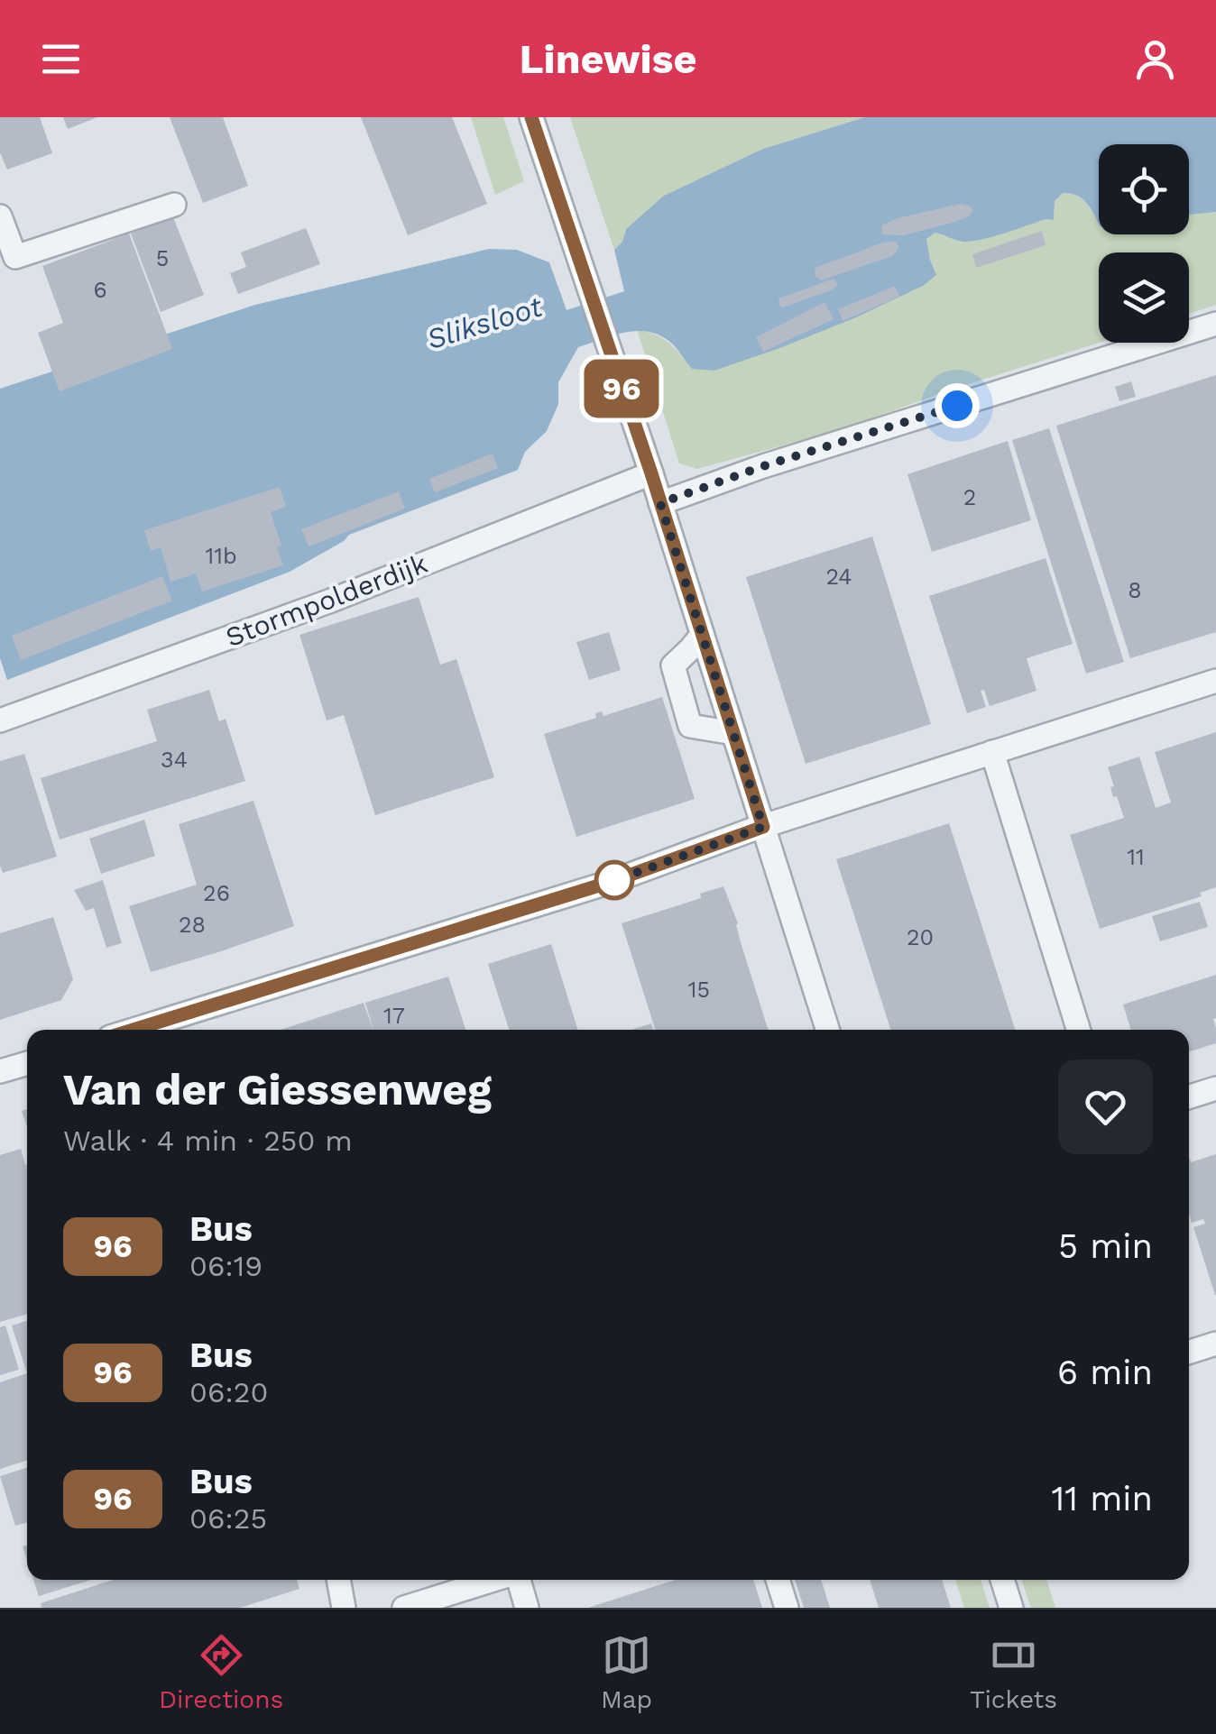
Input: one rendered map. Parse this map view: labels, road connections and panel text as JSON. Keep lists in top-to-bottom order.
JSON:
{
  "streets": {
    "street": ["Stormpolderdijk"]
  },
  "water": ["Sliksloot"],
  "lines": ["bus line 96"],
  "house_numbers": [
    "5",
    "6",
    "2",
    "11b",
    "24",
    "8",
    "34",
    "11",
    "26",
    "28",
    "20",
    "15",
    "17"
  ],
  "page": {
    "header": "Linewise",
    "on_map": "96",
    "heading": ["Van der Giessenweg", "Walk · 4 min · 250 m"],
    "list": [
      {
        "mark": "96",
        "name": "Bus",
        "note": "06:19",
        "value": "5 min"
      },
      {
        "mark": "96",
        "name": "Bus",
        "note": "06:20",
        "value": "6 min"
      },
      {
        "mark": "96",
        "name": "Bus",
        "note": "06:25",
        "value": "11 min"
      }
    ],
    "tabs": ["Directions", "Map", "Tickets"]
  }
}
